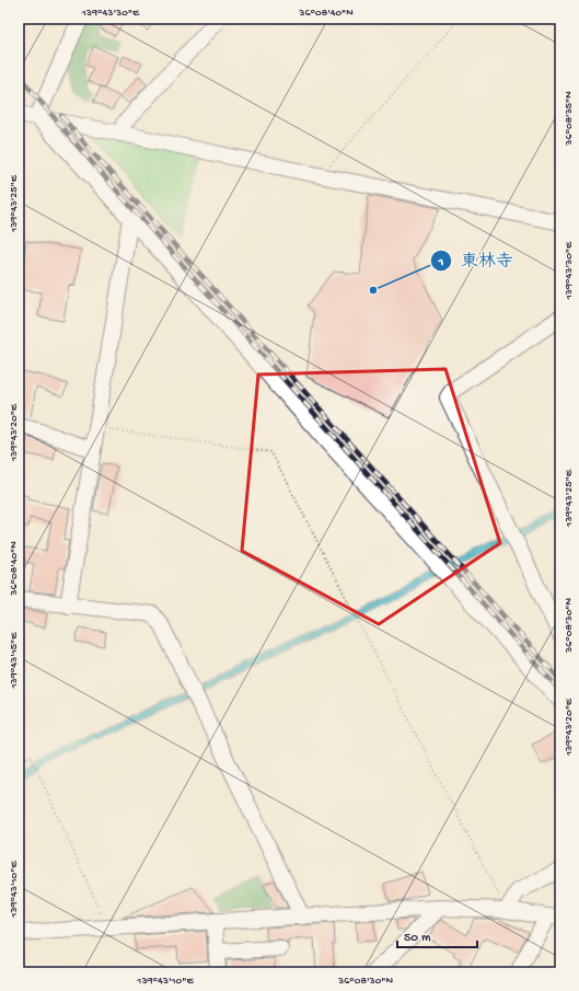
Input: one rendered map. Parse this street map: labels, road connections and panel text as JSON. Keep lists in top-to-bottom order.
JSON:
{
  "places": ["東林寺"],
  "scale_bar": "50 m",
  "coordinates": [
    "139°43'30\"E",
    "36°08'40\"N",
    "36°08'35\"N",
    "139°43'25\"E",
    "139°43'20\"E",
    "36°08'30\"N",
    "139°43'15\"E",
    "139°43'10\"E"
  ]
}
